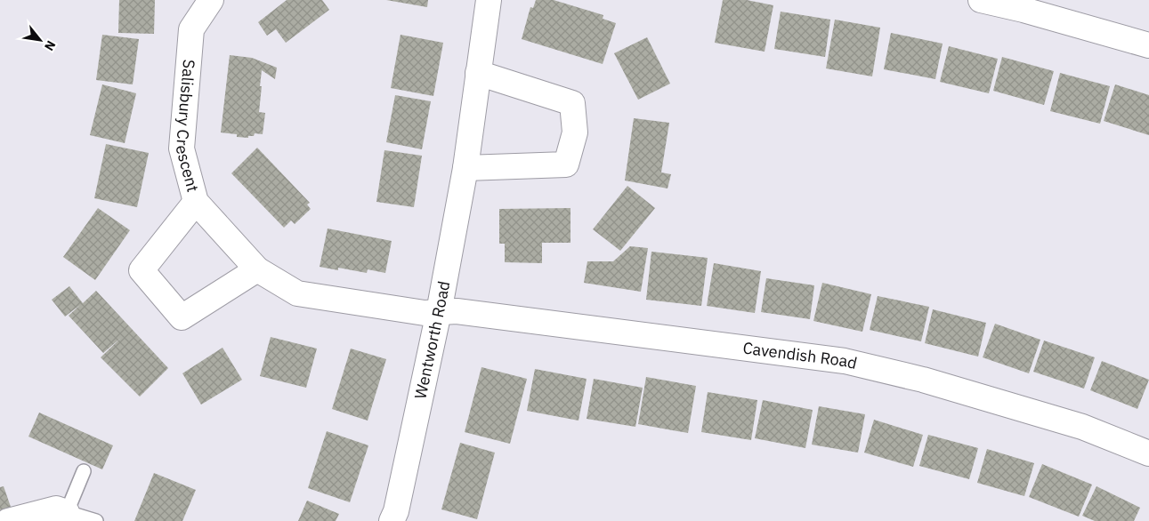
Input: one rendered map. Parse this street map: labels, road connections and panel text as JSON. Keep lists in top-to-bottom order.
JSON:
{
  "streets": {
    "street": ["Salisbury Crescent", "Wentworth Road", "Cavendish Road"]
  },
  "crossings": [
    ["Salisbury Crescent", "Wentworth Road"],
    ["Salisbury Crescent", "Cavendish Road"],
    ["Wentworth Road", "Cavendish Road"]
  ],
  "north": "bottom right"
}
